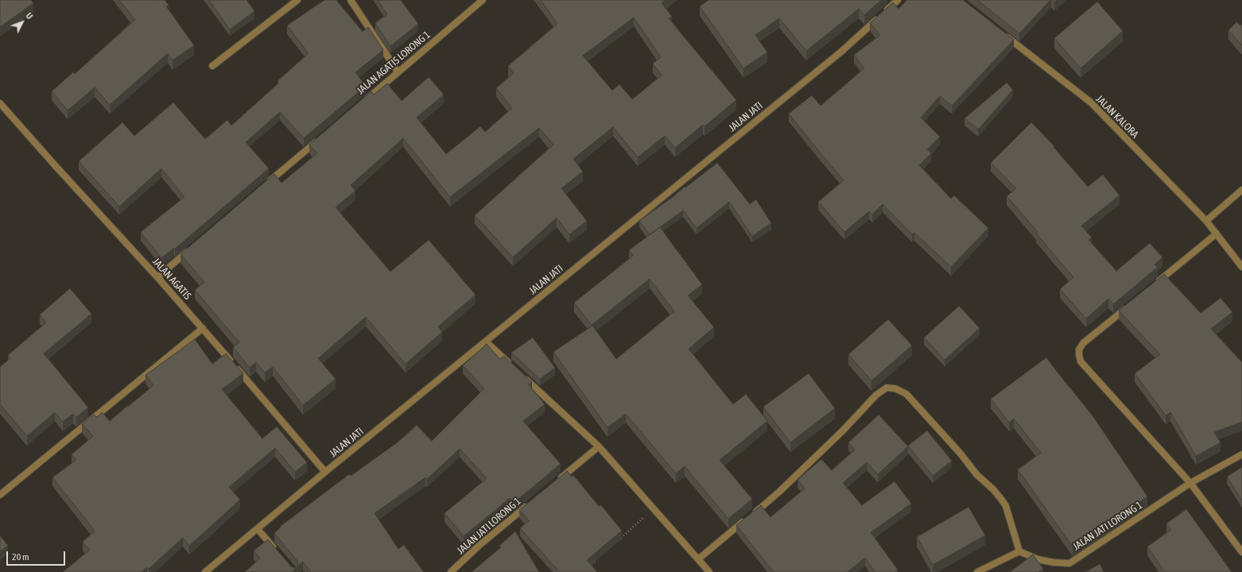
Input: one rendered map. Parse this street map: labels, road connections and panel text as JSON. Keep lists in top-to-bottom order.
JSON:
{
  "streets": {
    "street": [
      "JALAN AGATIS LORONG 1",
      "JALAN JATI",
      "JALAN KALORA",
      "JALAN AGATIS",
      "JALAN JATI LORONG 1"
    ]
  },
  "crossings": [
    ["JALAN JATI", "JALAN AGATIS"]
  ],
  "scale_bar": "20 m",
  "north": "top right"
}
